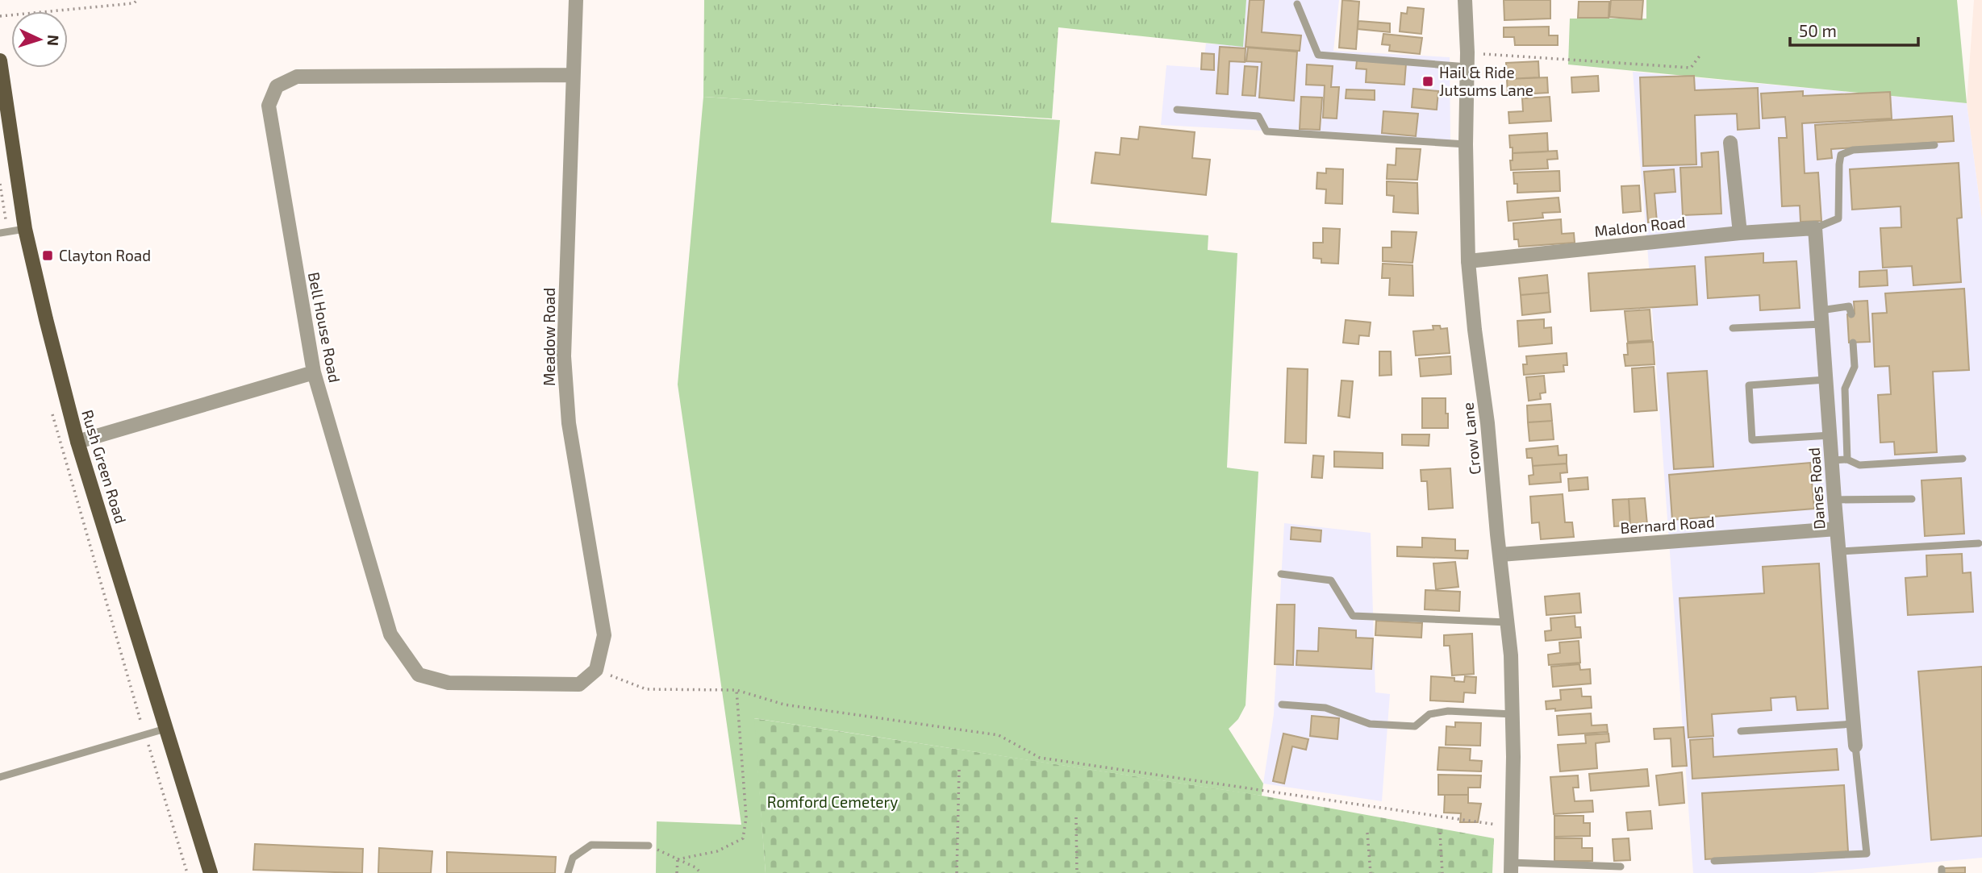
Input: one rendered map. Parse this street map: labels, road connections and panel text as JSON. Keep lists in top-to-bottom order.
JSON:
{
  "streets": {
    "main road": ["Rush Green Road"],
    "street": [
      "Maldon Road",
      "Bell House Road",
      "Meadow Road",
      "Crow Lane",
      "Danes Road",
      "Bernard Road"
    ]
  },
  "crossings": [
    ["Maldon Road", "Crow Lane"],
    ["Maldon Road", "Danes Road"],
    ["Bell House Road", "Meadow Road"],
    ["Crow Lane", "Bernard Road"],
    ["Danes Road", "Bernard Road"]
  ],
  "parks": ["Romford Cemetery"],
  "places": {
    "transit": ["Hail & Ride Jutsums Lane", "Clayton Road"]
  },
  "scale_bar": "50 m",
  "north": "right"
}
